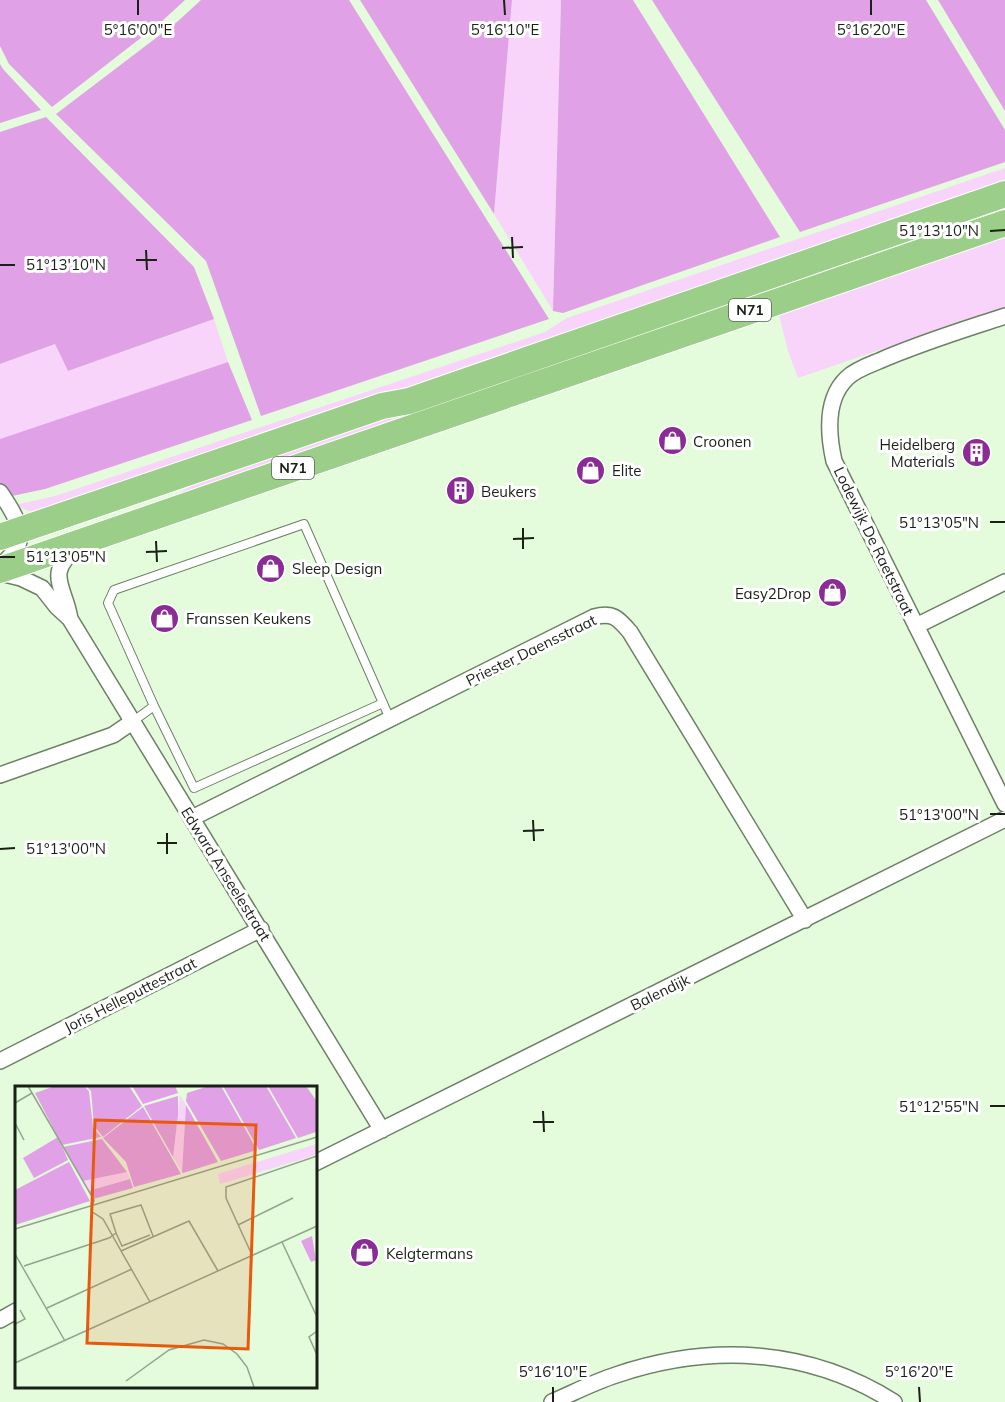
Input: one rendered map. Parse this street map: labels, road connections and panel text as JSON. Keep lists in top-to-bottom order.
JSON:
{
  "streets": {
    "highway": ["N71"],
    "street": [
      "Lodewijk De Raetstraat",
      "Priester Daensstraat",
      "Edward Anseelestraat",
      "Balendijk",
      "Joris Helleputtestraat"
    ]
  },
  "crossings": [
    ["N71", "Edward Anseelestraat"],
    ["Priester Daensstraat", "Edward Anseelestraat"],
    ["Priester Daensstraat", "Balendijk"],
    ["Edward Anseelestraat", "Balendijk"],
    ["Edward Anseelestraat", "Joris Helleputtestraat"]
  ],
  "places": {
    "shop": [
      "Croonen",
      "Elite",
      "Sleep Design",
      "Easy2Drop",
      "Franssen Keukens",
      "Kelgtermans"
    ],
    "building": ["Heidelberg Materials", "Beukers"]
  },
  "coordinates": [
    "5°16'00\"E",
    "5°16'10\"E",
    "5°16'20\"E",
    "51°13'10\"N",
    "51°13'05\"N",
    "51°13'00\"N",
    "51°12'55\"N"
  ]
}
